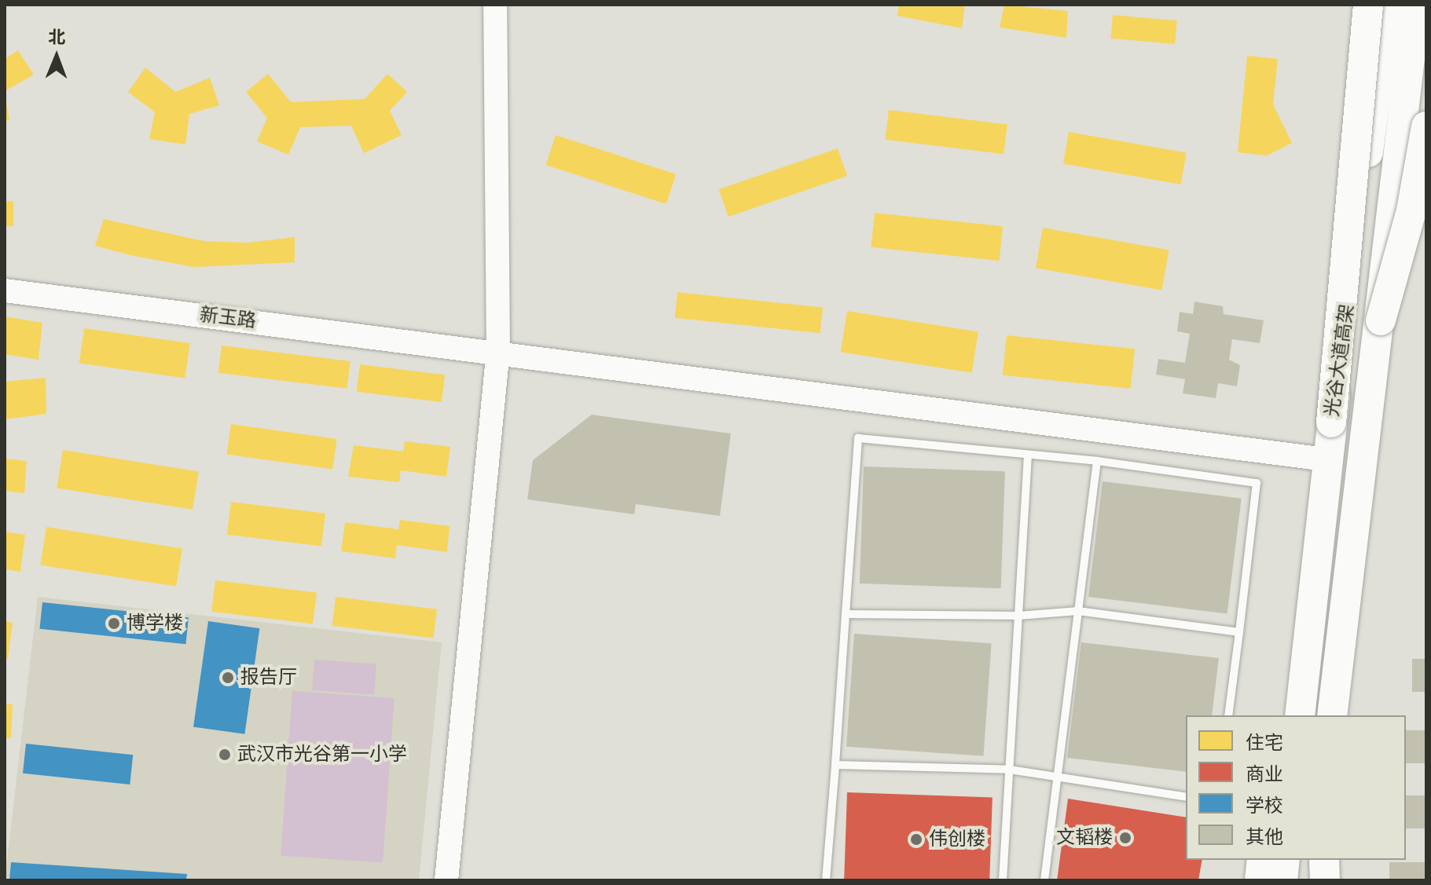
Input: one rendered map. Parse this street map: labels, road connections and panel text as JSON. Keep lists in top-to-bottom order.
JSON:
{
  "streets": {
    "highway": ["光谷大道高架"],
    "street": ["新玉路"]
  },
  "places": [
    "博学楼",
    "报告厅",
    "武汉市光谷第一小学",
    "文韬楼",
    "伟创楼"
  ],
  "legend": [
    "住宅",
    "商业",
    "学校",
    "其他"
  ],
  "north": "top"
}
